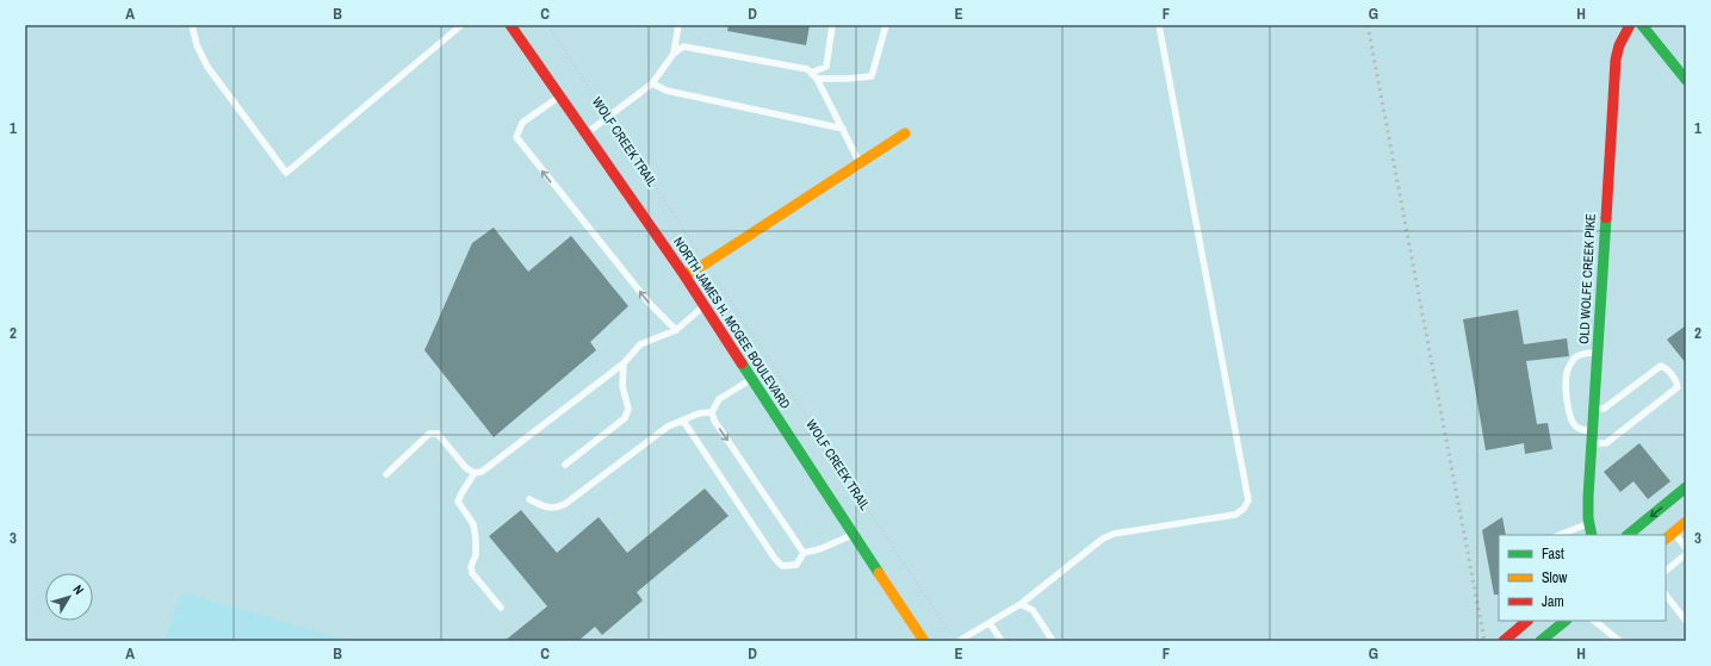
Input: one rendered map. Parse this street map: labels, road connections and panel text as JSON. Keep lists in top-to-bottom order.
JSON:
{
  "streets": {
    "main road": ["OLD WOLFE CREEK PIKE", "NORTH JAMES H. MCGEE BOULEVARD"],
    "path": ["WOLF CREEK TRAIL"]
  },
  "legend": ["Fast", "Slow", "Jam"],
  "north": "top right",
  "grid": {
    "columns": [
      "A",
      "B",
      "C",
      "D",
      "E",
      "F",
      "G",
      "H"
    ],
    "rows": ["1", "2", "3"]
  }
}
